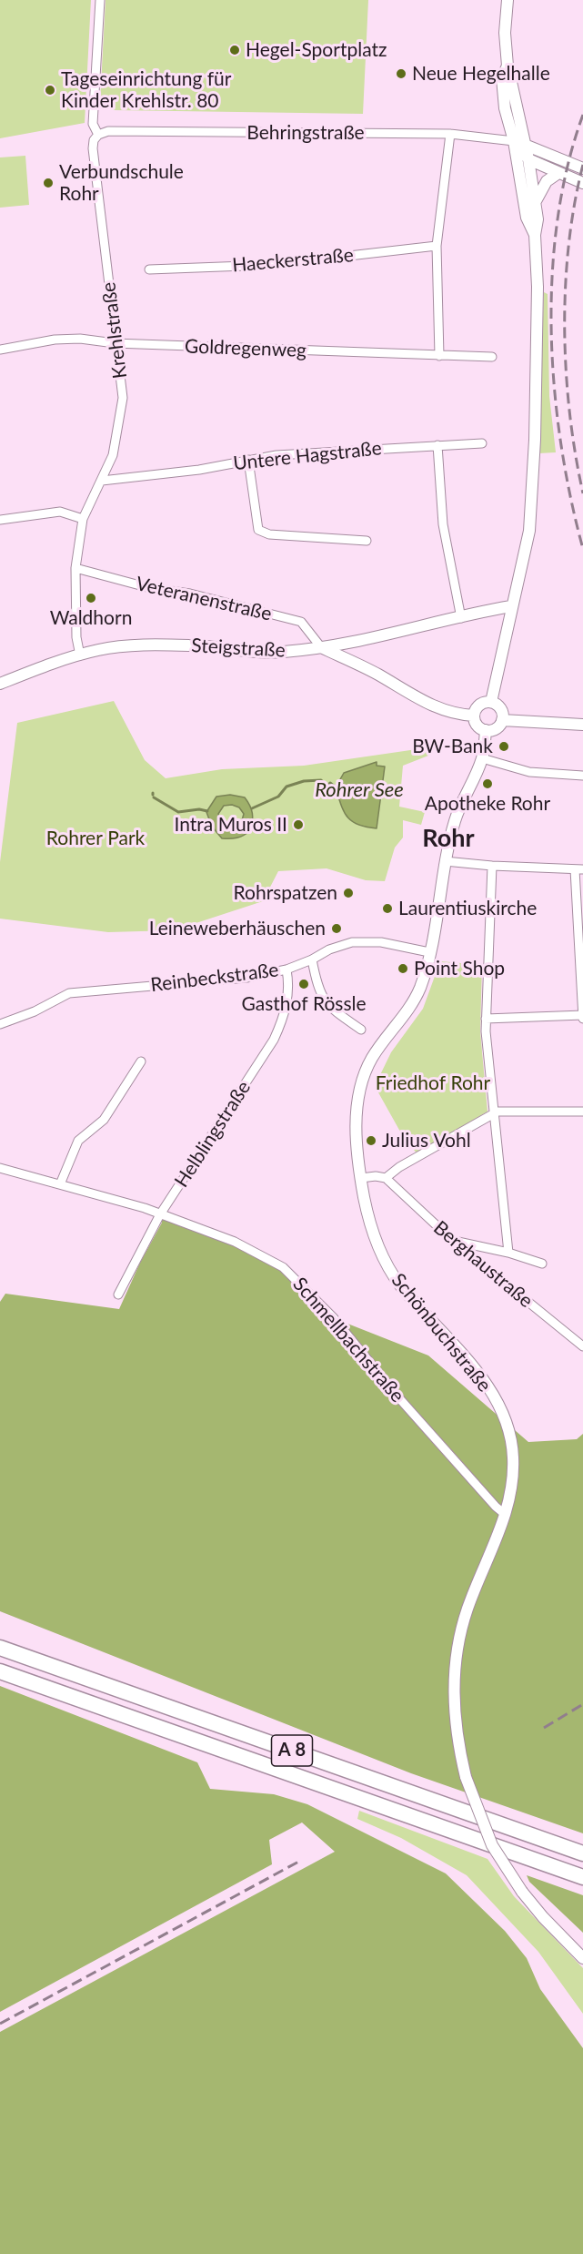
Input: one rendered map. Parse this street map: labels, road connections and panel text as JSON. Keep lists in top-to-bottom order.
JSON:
{
  "streets": {
    "highway": ["A 8"],
    "main road": ["Steigstraße", "Schönbuchstraße"],
    "street": [
      "Behringstraße",
      "Haeckerstraße",
      "Krehlstraße",
      "Goldregenweg",
      "Untere Hagstraße",
      "Veteranenstraße",
      "Reinbeckstraße",
      "Helblingstraße",
      "Berghaustraße",
      "Schmellbachstraße"
    ]
  },
  "crossings": [
    ["Behringstraße", "Krehlstraße"],
    ["Krehlstraße", "Goldregenweg"],
    ["Krehlstraße", "Untere Hagstraße"],
    ["Krehlstraße", "Veteranenstraße"],
    ["Krehlstraße", "Steigstraße"],
    ["Veteranenstraße", "Steigstraße"],
    ["Reinbeckstraße", "Helblingstraße"],
    ["Reinbeckstraße", "Schönbuchstraße"],
    ["Helblingstraße", "Schmellbachstraße"],
    ["Schönbuchstraße", "Schmellbachstraße"]
  ],
  "districts": ["Rohr"],
  "water": ["Rohrer See"],
  "parks": ["Rohrer Park", "Friedhof Rohr"],
  "places": [
    "Hegel-Sportplatz",
    "Neue Hegelhalle",
    "Tageseinrichtung für Kinder Krehlstr. 80",
    "Verbundschule Rohr",
    "Waldhorn",
    "BW-Bank",
    "Apotheke Rohr",
    "Intra Muros II",
    "Rohrspatzen",
    "Laurentiuskirche",
    "Leineweberhäuschen",
    "Point Shop",
    "Gasthof Rössle",
    "Julius Vohl"
  ]
}
